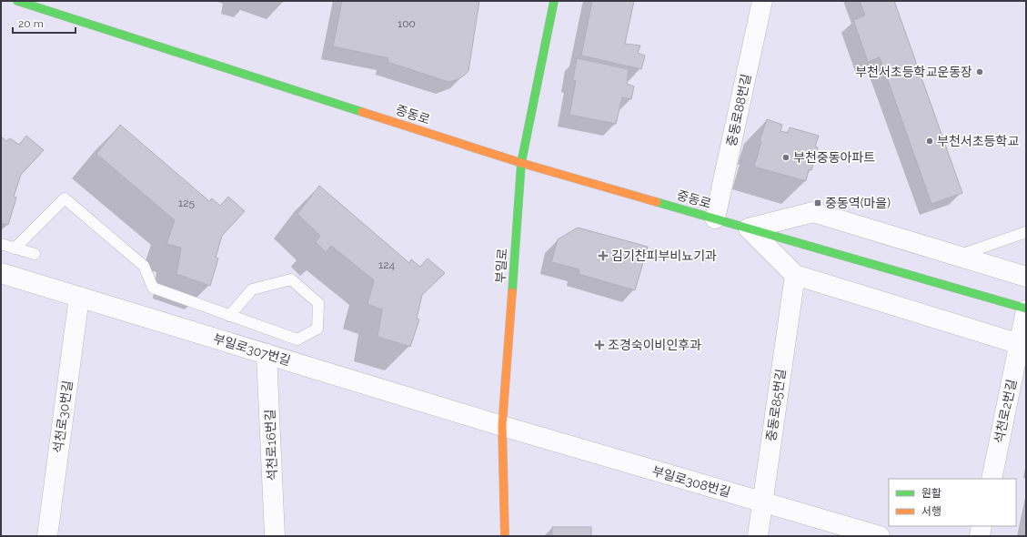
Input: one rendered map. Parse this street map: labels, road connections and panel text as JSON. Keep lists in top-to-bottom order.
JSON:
{
  "streets": {
    "street": [
      "중동로88번길",
      "중동로",
      "부일로",
      "부일로307번길",
      "중동로85번길",
      "석천로2번길",
      "석천로30번길",
      "석천로16번길",
      "부일로308번길"
    ]
  },
  "crossings": [
    ["중동로88번길", "중동로"],
    ["중동로", "부일로"],
    ["중동로", "석천로2번길"],
    ["부일로", "부일로307번길"],
    ["부일로", "부일로308번길"],
    ["부일로307번길", "석천로30번길"],
    ["부일로307번길", "석천로16번길"],
    ["부일로307번길", "부일로308번길"],
    ["중동로85번길", "부일로308번길"]
  ],
  "places": {
    "other": ["부천서초등학교운동장", "부천서초등학교", "부천중동아파트"],
    "transit": ["중동역(마을)"],
    "health": ["김기찬피부비뇨기과", "조경숙이비인후과"]
  },
  "house_numbers": ["100", "125", "124"],
  "legend": ["원활", "서행"],
  "scale_bar": "20 m"
}
